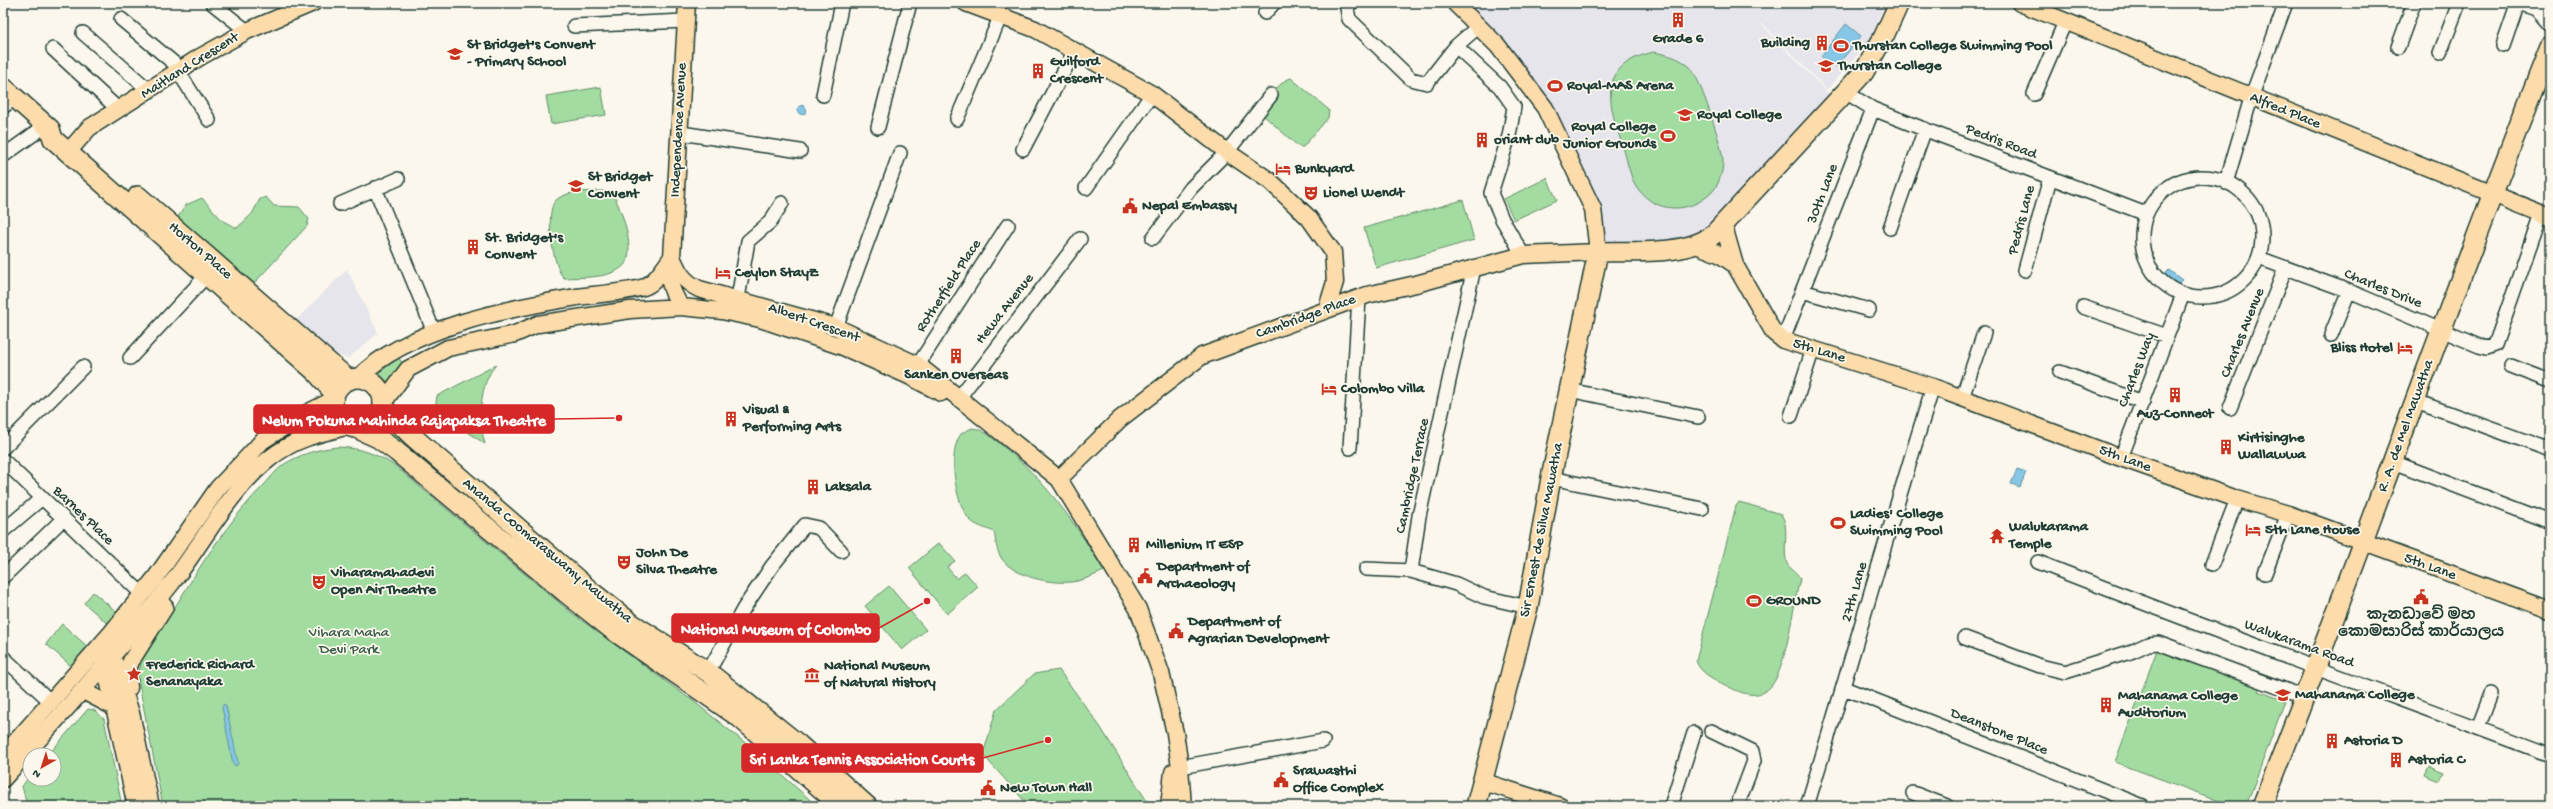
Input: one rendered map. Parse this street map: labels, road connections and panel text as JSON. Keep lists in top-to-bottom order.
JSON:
{
  "streets": {
    "highway": [
      "Horton Place",
      "R. A. de Mel Mawatha",
      "Sir Ernest de Silva Mawatha",
      "Ananda Coomaraswamy Mawatha"
    ],
    "main road": [
      "Maitland Crescent",
      "Alfred Place",
      "Independence Avenue",
      "Cambridge Place",
      "Albert Crescent",
      "5th Lane"
    ],
    "street": [
      "Pedris Road",
      "30th Lane",
      "Pedris Lane",
      "Rotherfield Place",
      "Charles Drive",
      "Hewa Avenue",
      "Charles Avenue",
      "Charles Way",
      "Cambridge Terrace",
      "Barnes Place",
      "27th Lane",
      "Walukarama Road",
      "Deanstone Place"
    ]
  },
  "crossings": [
    ["Maitland Crescent", "Horton Place"],
    ["Alfred Place", "Charles Drive"],
    ["Alfred Place", "R. A. de Mel Mawatha"],
    ["Independence Avenue", "Albert Crescent"],
    ["Pedris Road", "30th Lane"],
    ["Pedris Road", "Pedris Lane"],
    ["Pedris Road", "Charles Drive"],
    ["Pedris Road", "Charles Way"],
    ["30th Lane", "5th Lane"],
    ["Horton Place", "Albert Crescent"],
    ["Horton Place", "Ananda Coomaraswamy Mawatha"],
    ["Rotherfield Place", "Albert Crescent"],
    ["Charles Drive", "Charles Avenue"],
    ["Charles Drive", "Charles Way"],
    ["Charles Drive", "R. A. de Mel Mawatha"],
    ["Hewa Avenue", "Albert Crescent"],
    ["Cambridge Place", "Albert Crescent"],
    ["Cambridge Place", "Cambridge Terrace"],
    ["Cambridge Place", "Sir Ernest de Silva Mawatha"],
    ["Albert Crescent", "Ananda Coomaraswamy Mawatha"],
    ["5th Lane", "Charles Way"],
    ["5th Lane", "R. A. de Mel Mawatha"],
    ["5th Lane", "27th Lane"],
    ["R. A. de Mel Mawatha", "Walukarama Road"],
    ["27th Lane", "Deanstone Place"]
  ],
  "parks": ["Vihara Maha Devi Park"],
  "places": {
    "building": [
      "Grade 6",
      "Building",
      "Guilford Crescent",
      "oriant club",
      "St. Bridget's Convent",
      "Sanken Overseas",
      "Auz-Connect",
      "Visual & Performing Arts",
      "Kirtisinghe Wallawwa",
      "Laksala",
      "Millenium IT ESP",
      "Mahanama College Auditorium",
      "Astoria D",
      "Astoria C"
    ],
    "sports": [
      "Thurstan College Swimming Pool",
      "Royal-MAS Arena",
      "Royal College Junior Grounds",
      "Ladies' College Swimming Pool",
      "GROUND"
    ],
    "school or university": [
      "St Bridget's Convent - Primary School",
      "Thurstan College",
      "Royal College",
      "St Bridget Convent",
      "Mahanama College"
    ],
    "hotel": [
      "Bunkyard",
      "Ceylon StayZ",
      "Bliss Hotel",
      "Colombo Villa",
      "5th Lane House"
    ],
    "theatre": ["Lionel Wendt", "John De Silva Theatre", "Viharamahadevi Open Air Theatre"],
    "public building": [
      "Nepal Embassy",
      "Department of Archaeology",
      "කැනඩාවේ මහ කොමසාරිස් කාර්යාලය",
      "Department of Agrarian Development",
      "Srawasthi Office Complex",
      "New Town Hall"
    ],
    "other": ["Nelum Pokuna Mahinda Rajapaksa Theatre", "National Museum of Colombo", "Sri Lanka Tennis Association Courts"],
    "temple": ["Walukarama Temple"],
    "place": ["Frederick Richard Senanayaka"],
    "museum": ["National Museum of Natural History"]
  },
  "north": "bottom left"
}
